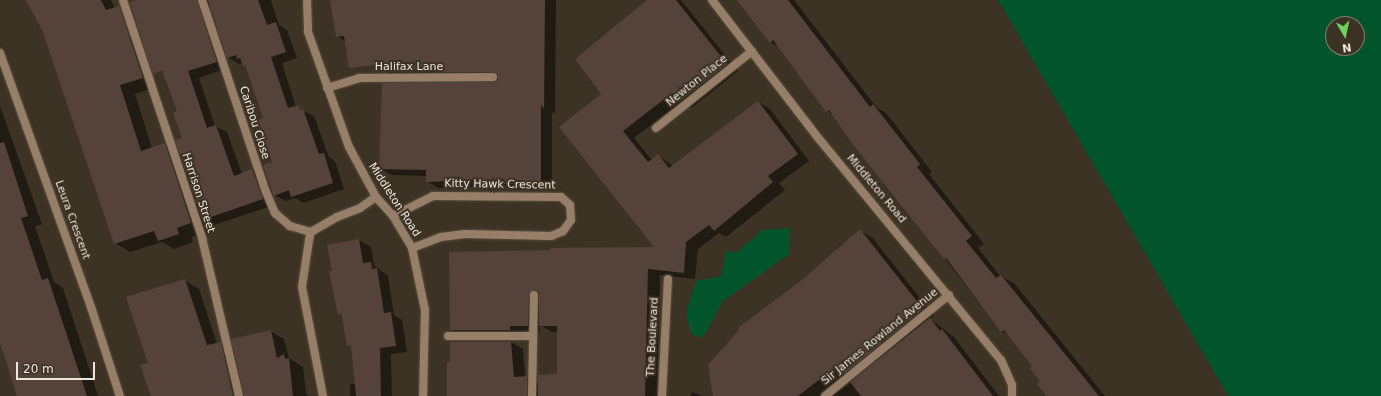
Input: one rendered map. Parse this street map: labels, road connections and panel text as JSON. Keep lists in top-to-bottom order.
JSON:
{
  "streets": {
    "street": [
      "Halifax Lane",
      "Newton Place",
      "Caribou Close",
      "Kitty Hawk Crescent",
      "Middleton Road",
      "Harrison Street",
      "Leura Crescent",
      "The Boulevard",
      "Sir James Rowland Avenue"
    ]
  },
  "crossings": [
    ["Halifax Lane", "Middleton Road"],
    ["Newton Place", "Middleton Road"],
    ["Kitty Hawk Crescent", "Middleton Road"],
    ["Middleton Road", "Sir James Rowland Avenue"]
  ],
  "scale_bar": "20 m",
  "north": "bottom"
}
